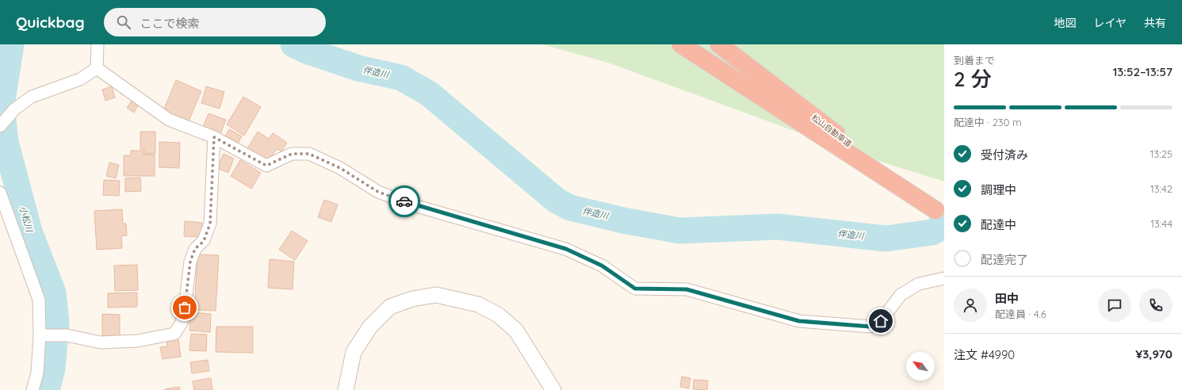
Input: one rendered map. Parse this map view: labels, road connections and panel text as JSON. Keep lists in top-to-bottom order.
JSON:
{
  "streets": {
    "highway": ["松山自動車道"]
  },
  "water": ["伴造川", "小松川"],
  "north": "top left",
  "page": {
    "header": "Quickbag",
    "search": "ここで検索",
    "nav": ["地図", "レイヤ", "共有"],
    "heading": ["2 分", "到着まで", "13:52–13:57"],
    "panel": [
      "田中",
      "配達員 · 4.6",
      "注文 #4990",
      "¥3,970"
    ],
    "bar": "配達中 · 230 m",
    "list": [
      ["受付済み", "13:25"],
      ["調理中", "13:42"],
      ["配達中", "13:44"],
      "配達完了"
    ]
  }
}
